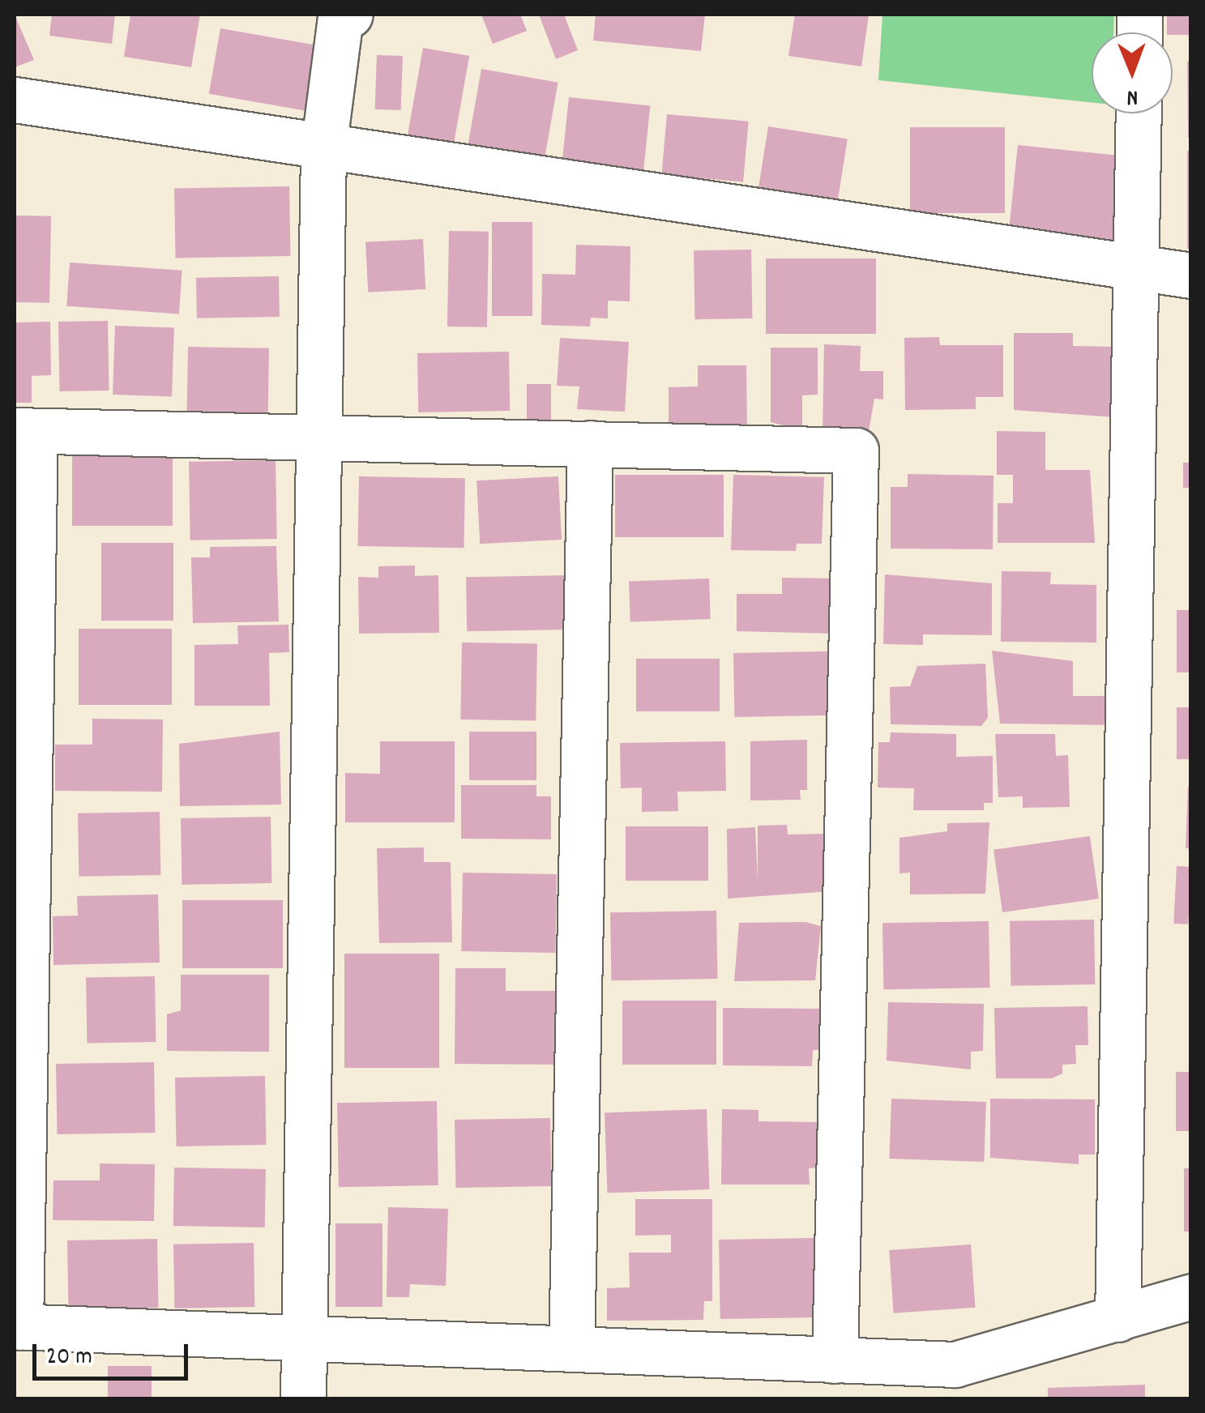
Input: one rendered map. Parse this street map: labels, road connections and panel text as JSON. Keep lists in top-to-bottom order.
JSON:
{
  "scale_bar": "20 m",
  "north": "bottom"
}
